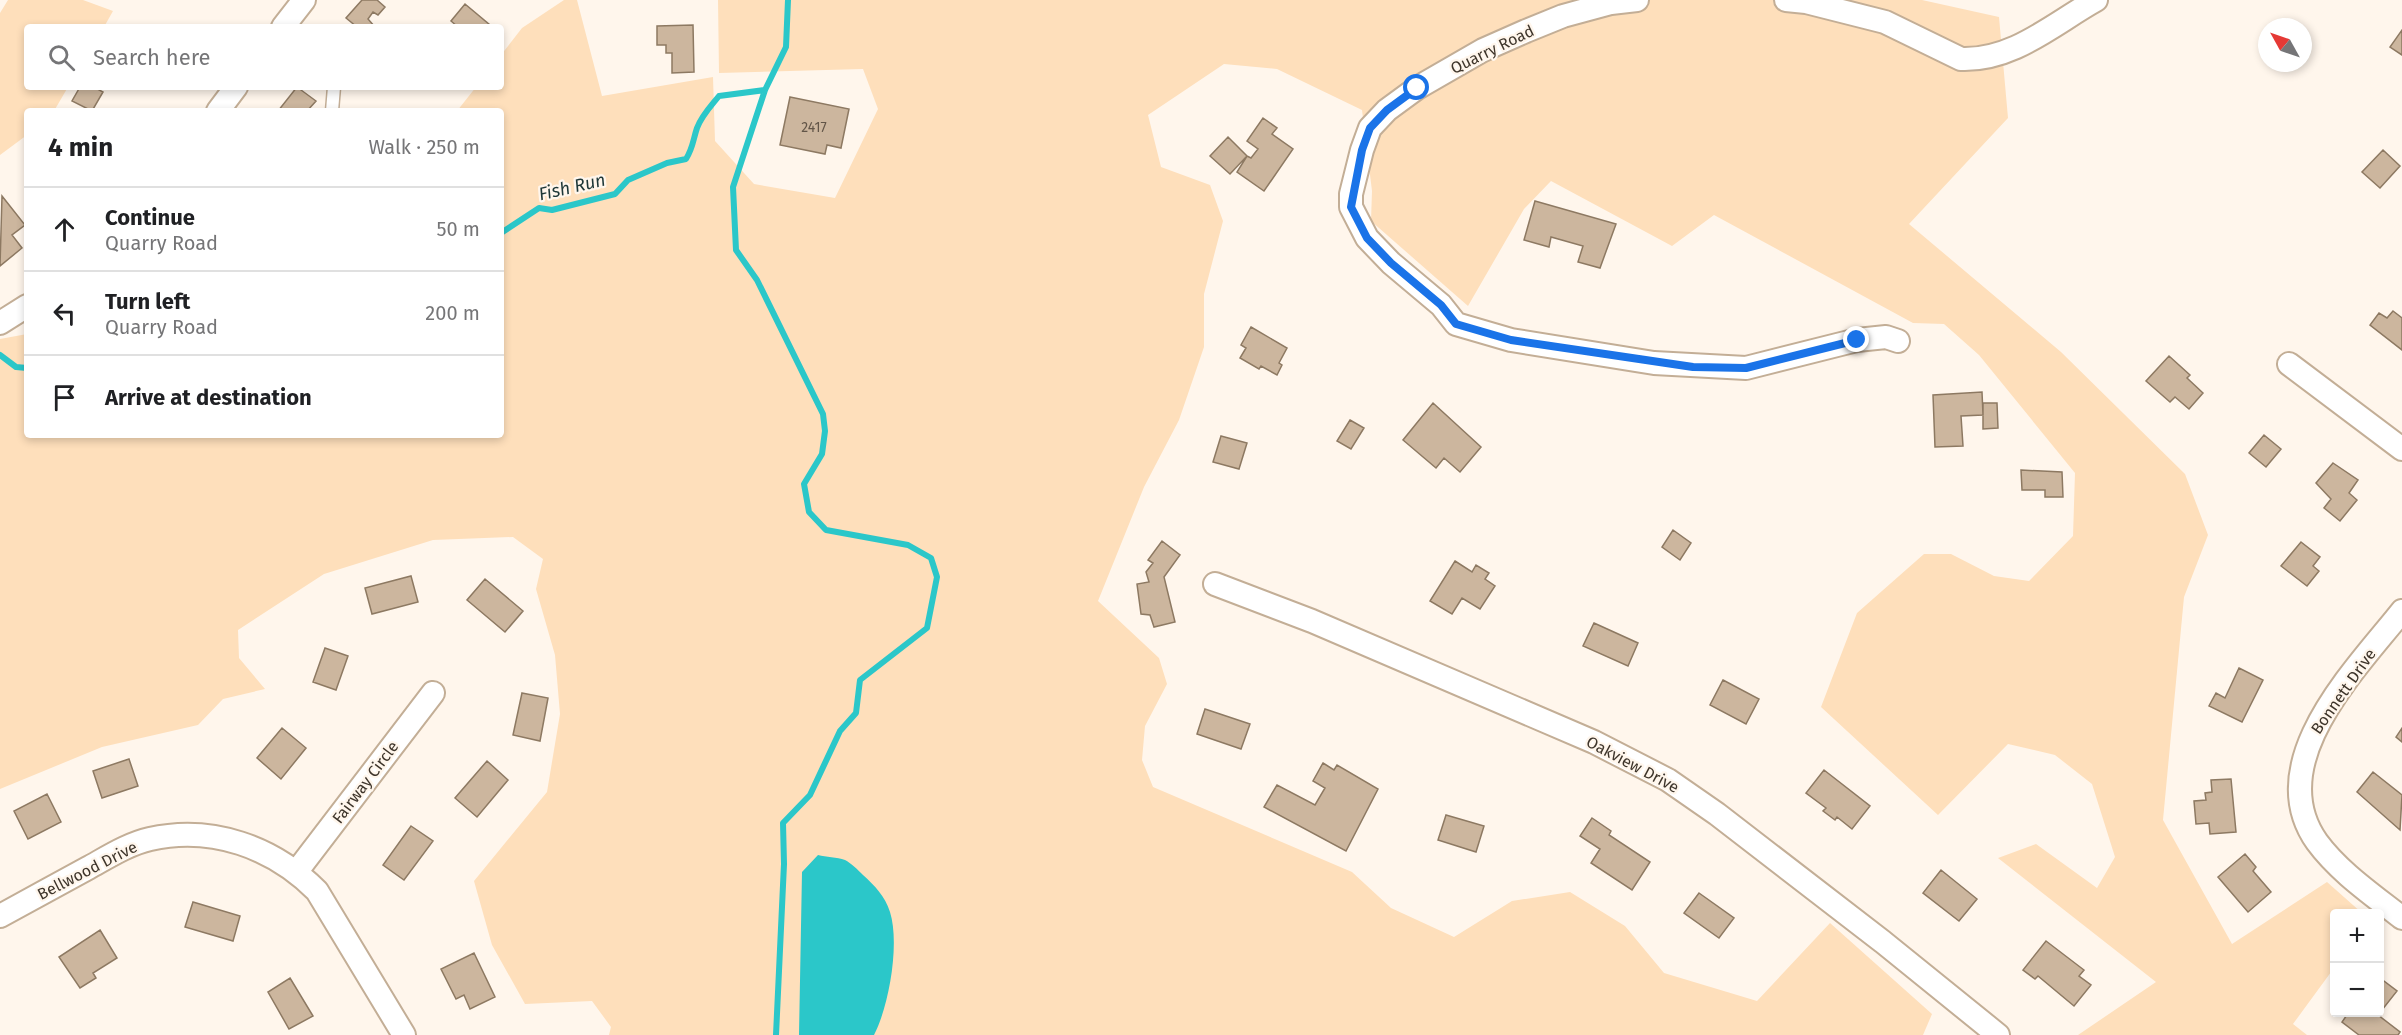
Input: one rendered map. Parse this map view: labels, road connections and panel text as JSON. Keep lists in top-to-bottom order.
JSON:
{
  "streets": {
    "street": [
      "Quarry Road",
      "Bonnett Drive",
      "Oakview Drive",
      "Fairway Circle",
      "Bellwood Drive"
    ]
  },
  "crossings": [
    ["Fairway Circle", "Bellwood Drive"]
  ],
  "water": ["Fish Run"],
  "house_numbers": ["2417"],
  "north": "top left",
  "page": {
    "search": "Search here",
    "heading": ["4 min", "Walk · 250 m"],
    "list": [
      ["Continue", "Quarry Road", "50 m"],
      ["Turn left", "Quarry Road", "200 m"],
      "Arrive at destination"
    ],
    "map_buttons": ["+", "−"]
  }
}
